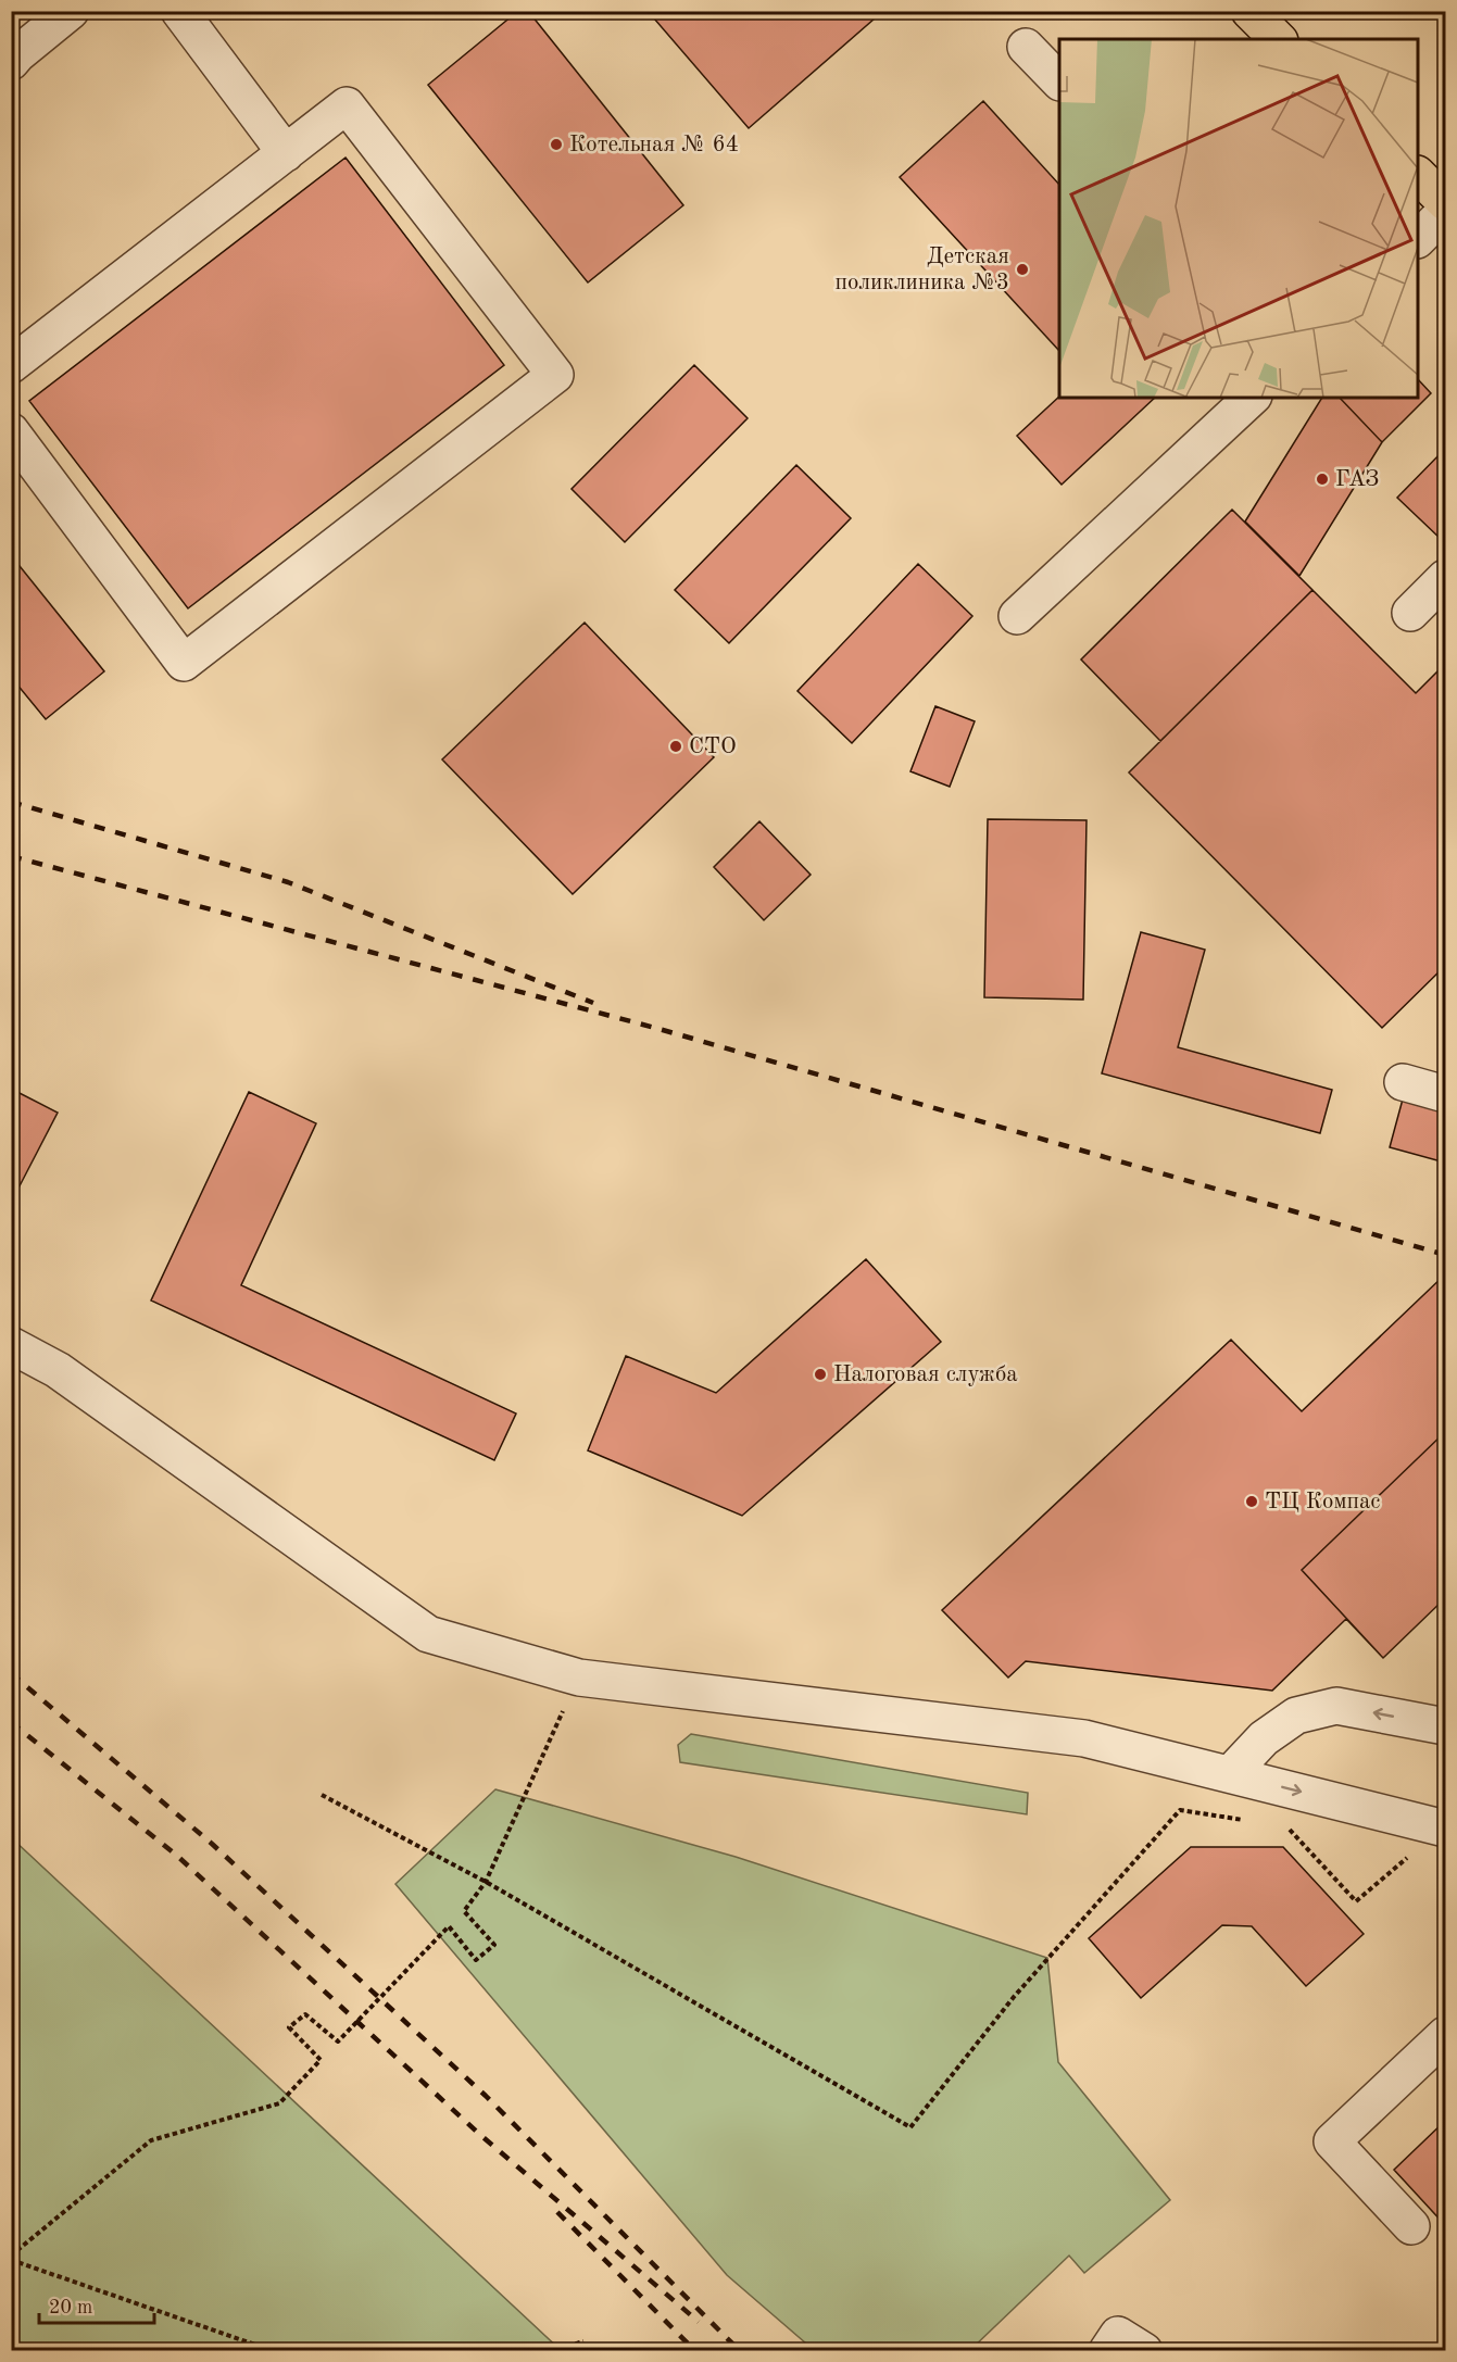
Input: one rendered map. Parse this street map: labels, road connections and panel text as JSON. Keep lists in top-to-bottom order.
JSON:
{
  "places": [
    "Котельная № 64",
    "Детская поликлиника №3",
    "ГАЗ",
    "СТО",
    "Налоговая служба",
    "ТЦ Компас"
  ],
  "scale_bar": "20 m"
}
